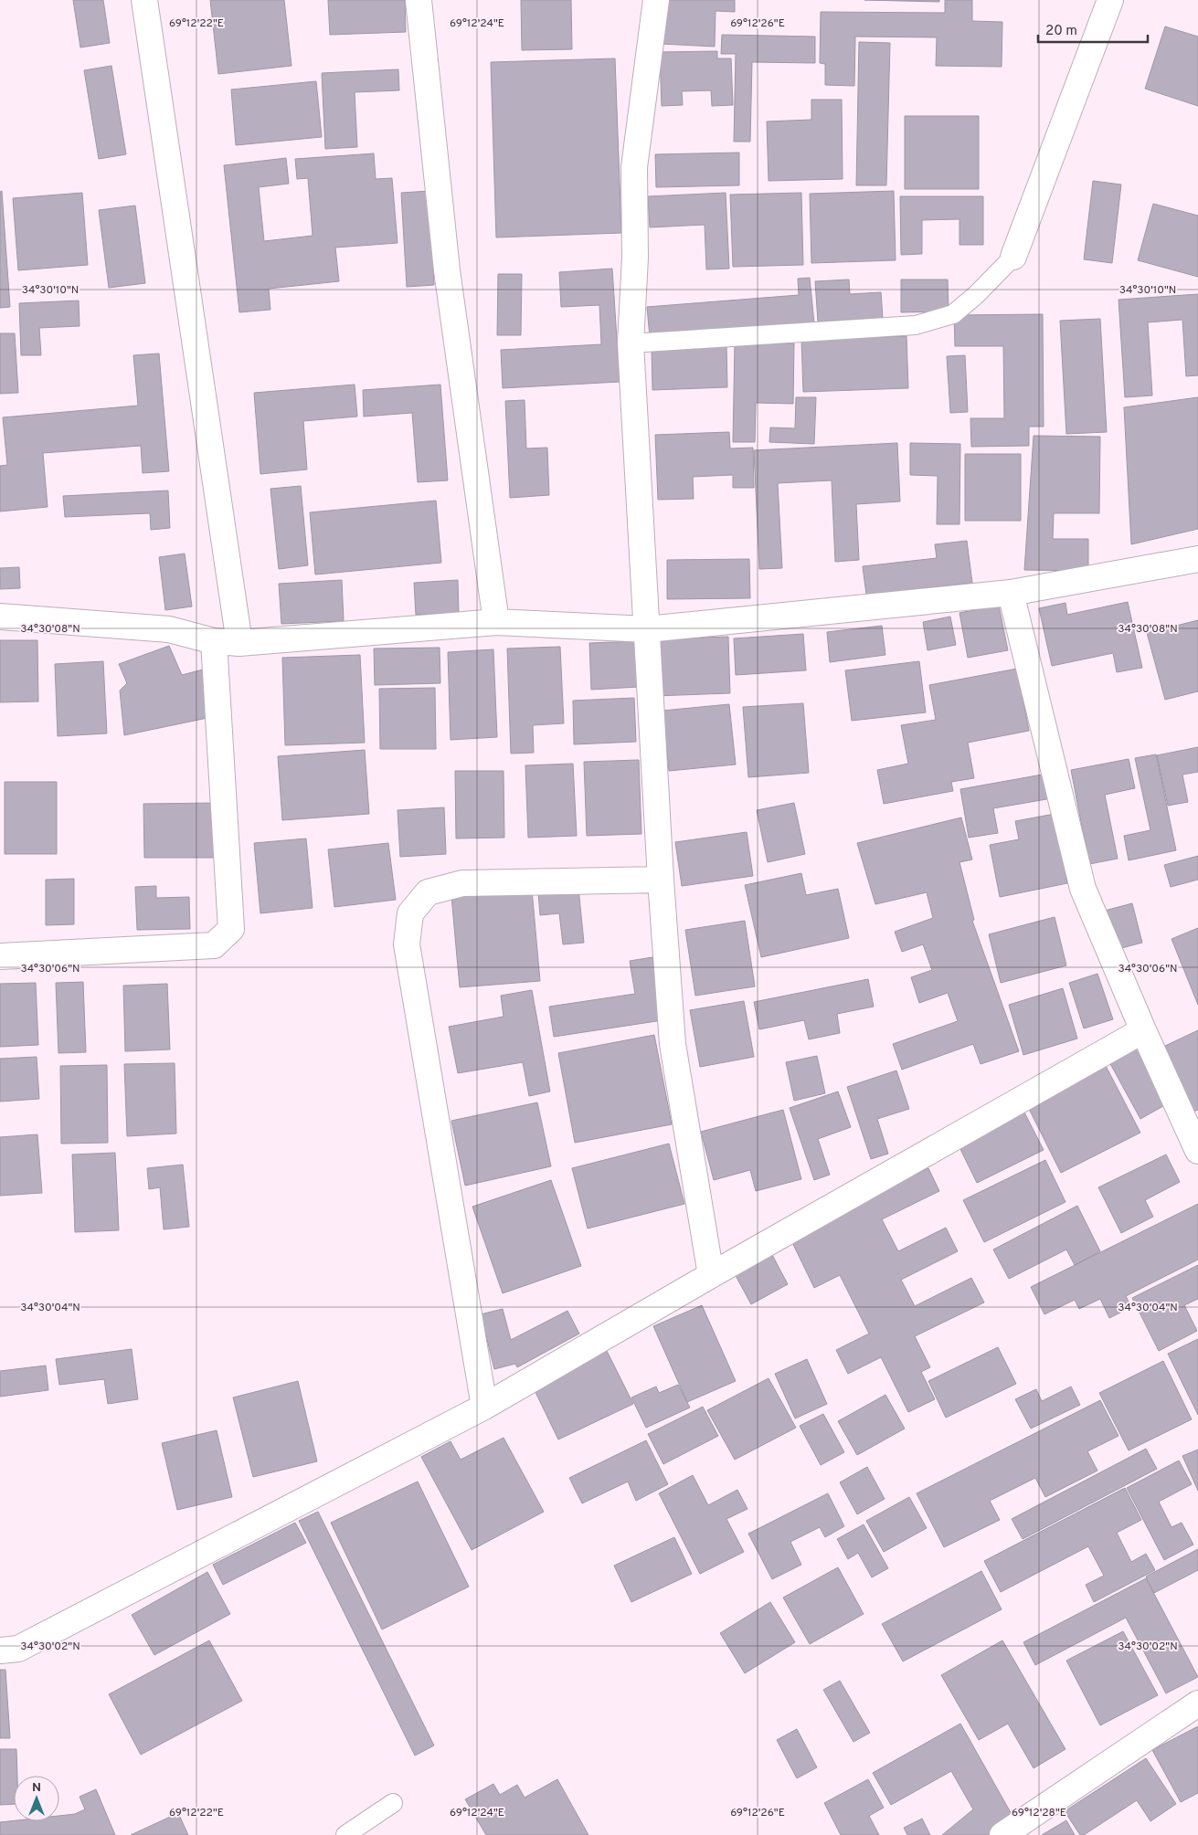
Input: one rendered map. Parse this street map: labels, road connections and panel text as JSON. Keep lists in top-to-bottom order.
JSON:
{
  "scale_bar": "20 m",
  "north": "top",
  "coordinates": [
    "69°12'22\"E",
    "69°12'24\"E",
    "69°12'26\"E",
    "34°30'10\"N",
    "34°30'08\"N",
    "34°30'06\"N",
    "34°30'04\"N",
    "34°30'02\"N",
    "69°12'28\"E"
  ]
}
